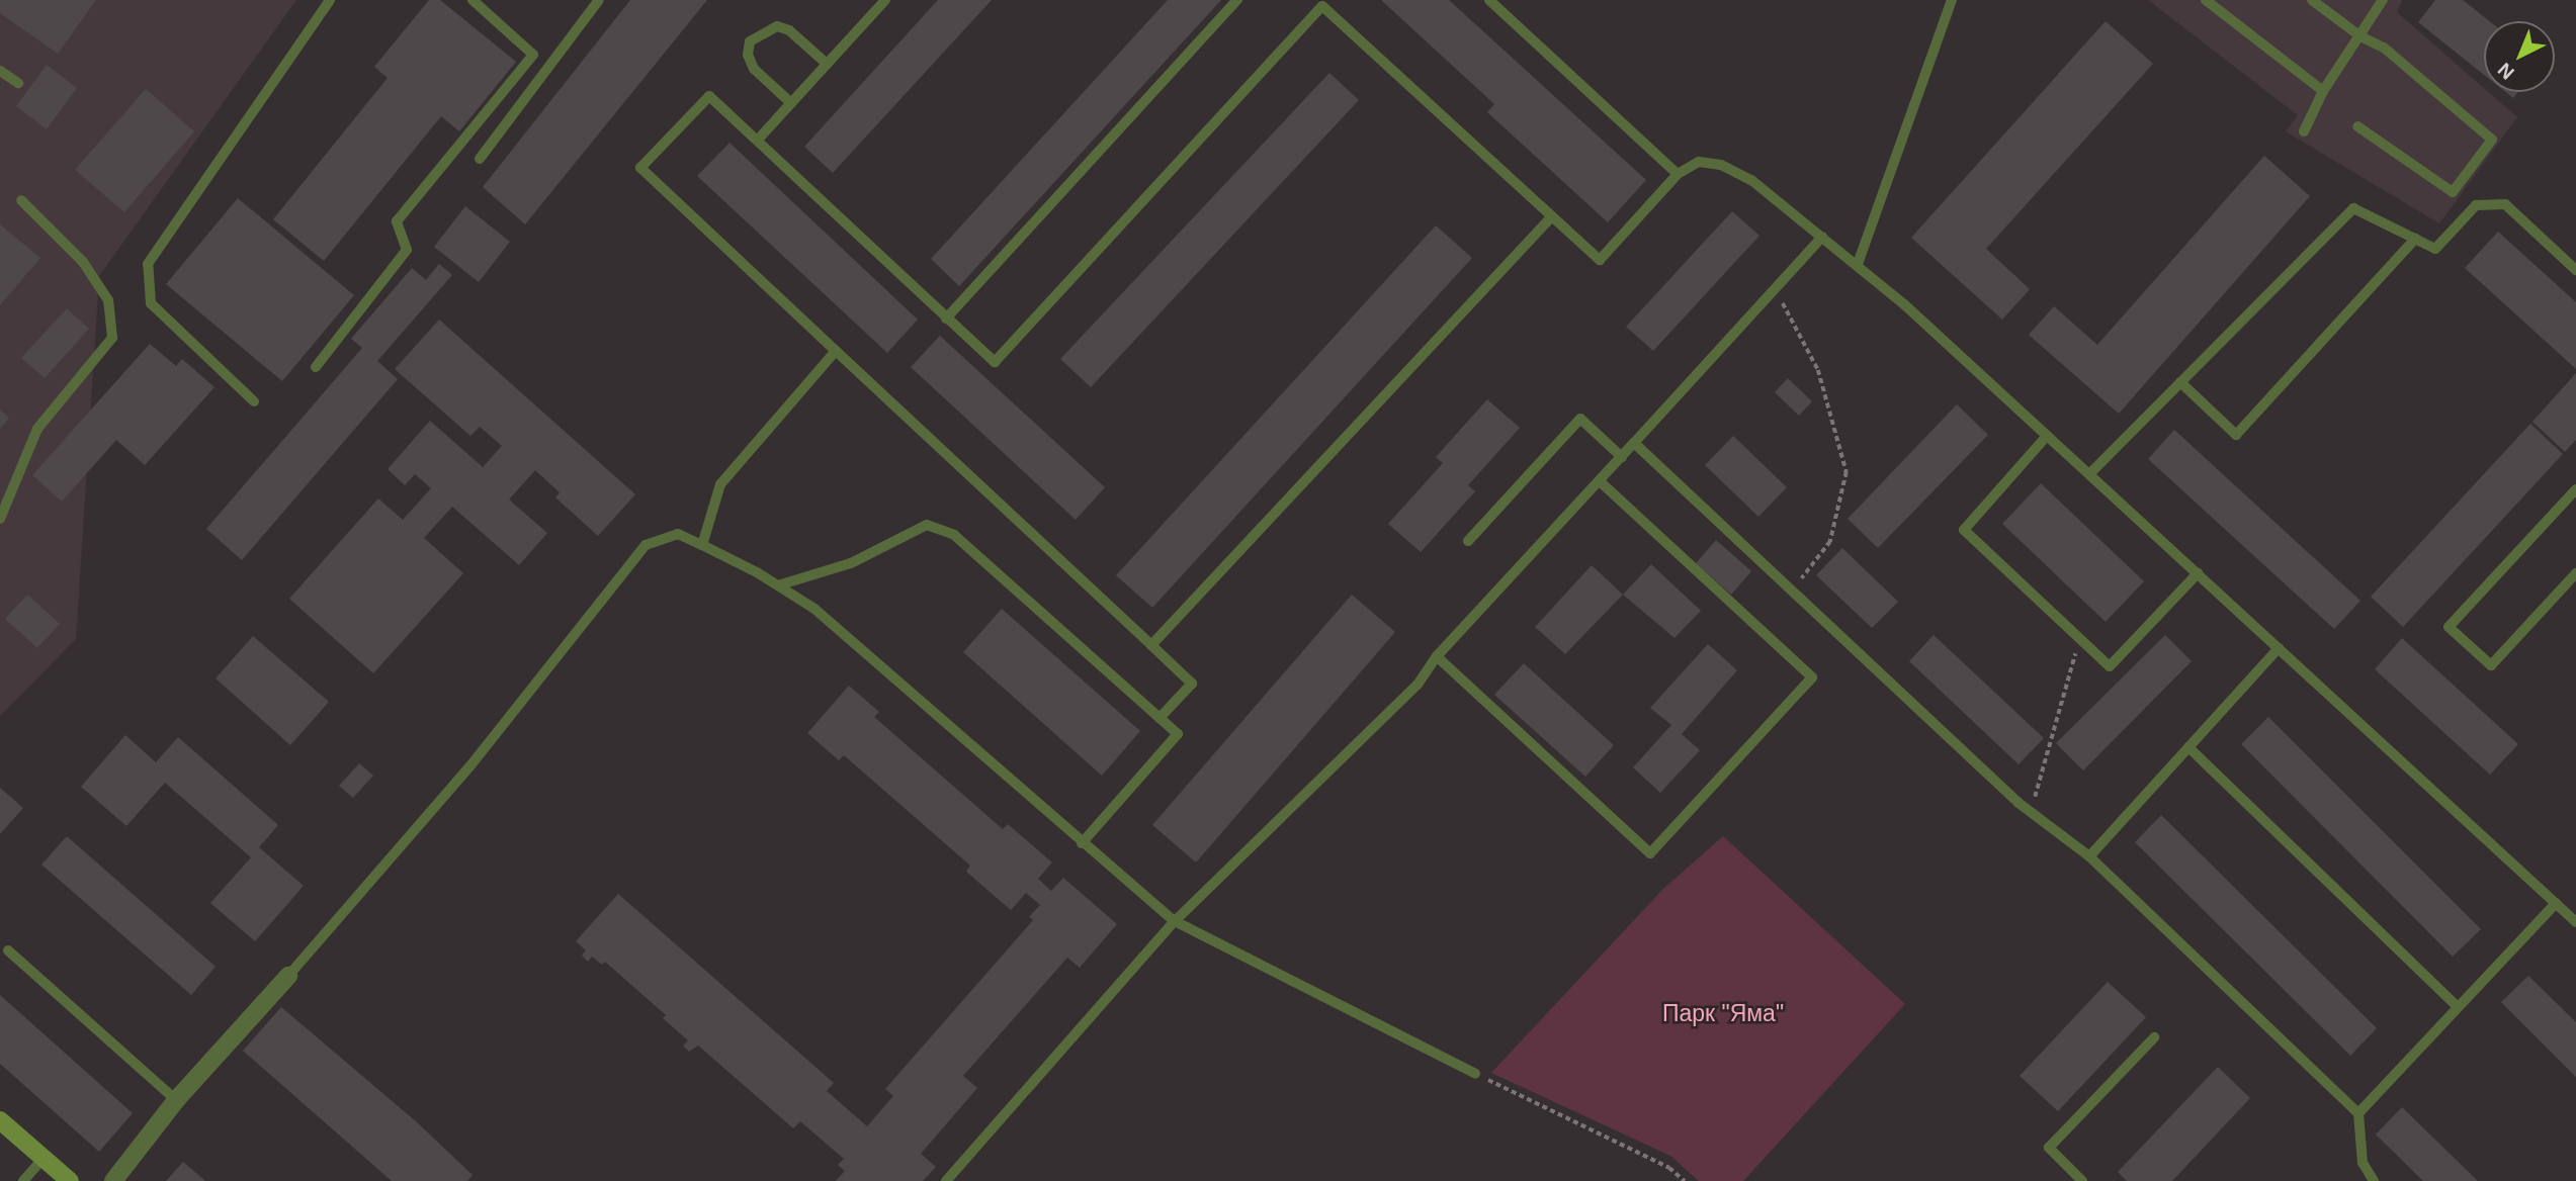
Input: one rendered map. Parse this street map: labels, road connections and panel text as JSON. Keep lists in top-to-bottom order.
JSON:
{
  "parks": ["Парк \"Яма\""],
  "north": "bottom left"
}
